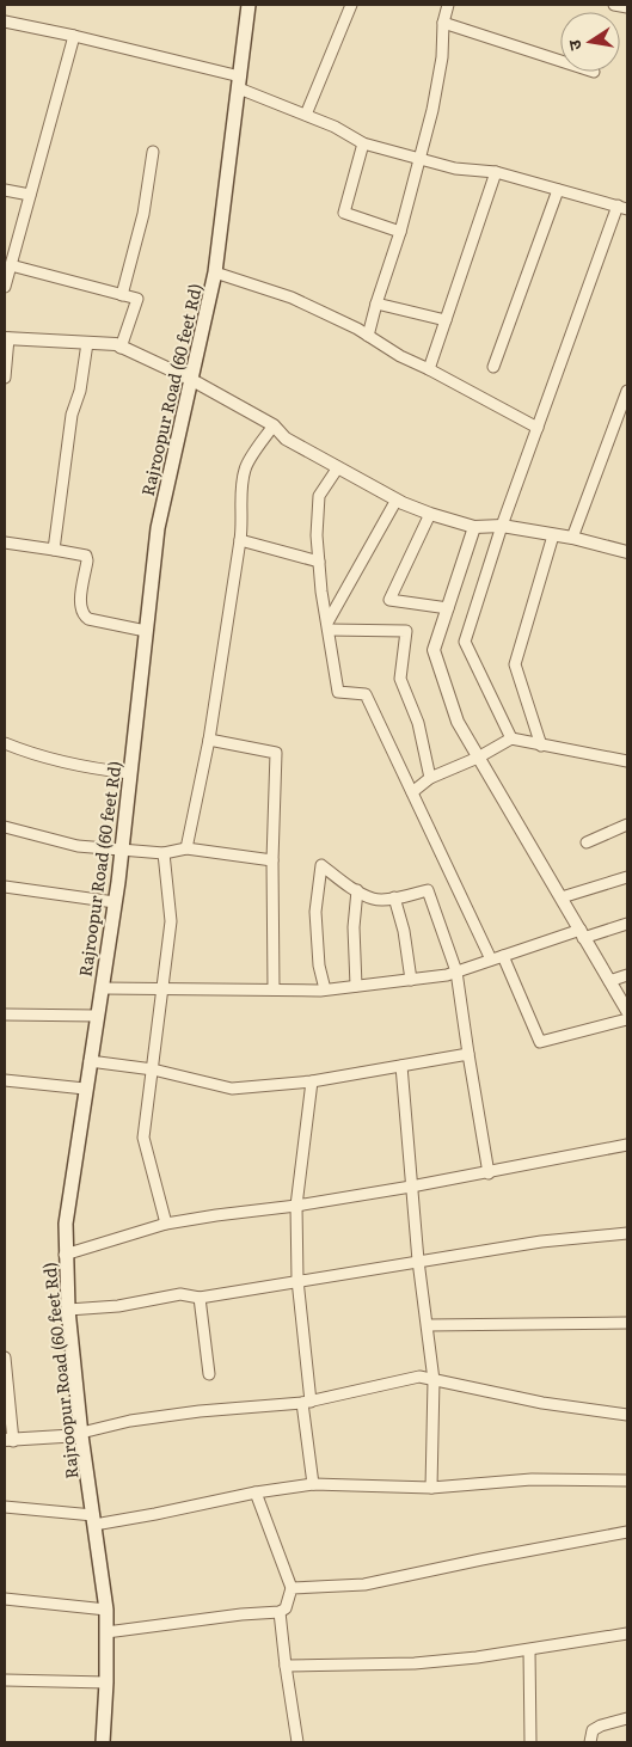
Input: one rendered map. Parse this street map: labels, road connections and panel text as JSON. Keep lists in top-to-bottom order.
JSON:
{
  "streets": {
    "main road": ["Rajroopur Road (60 feet Rd)"]
  },
  "north": "left"
}
